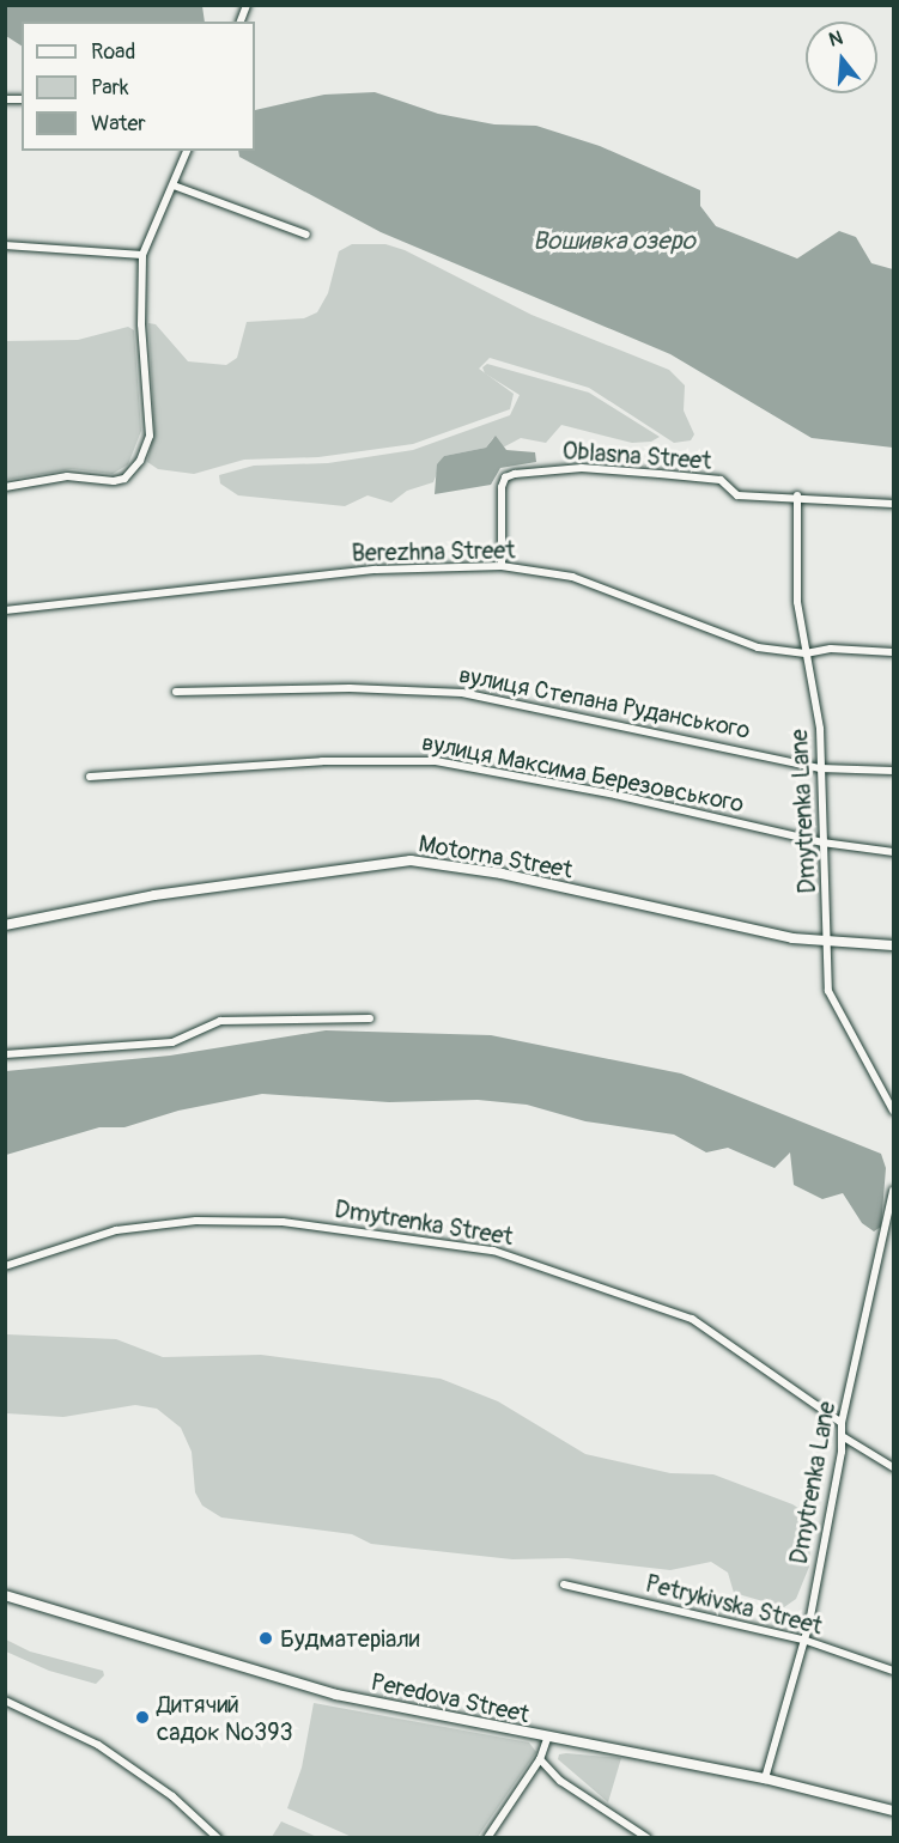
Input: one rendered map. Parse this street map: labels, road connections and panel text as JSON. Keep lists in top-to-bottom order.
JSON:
{
  "streets": {
    "street": [
      "Oblasna Street",
      "Berezhna Street",
      "вулиця Степана Руданського",
      "вулиця Максима Березовського",
      "Dmytrenka Lane",
      "Motorna Street",
      "Dmytrenka Street",
      "Petrykivska Street",
      "Peredova Street"
    ]
  },
  "crossings": [
    ["Oblasna Street", "Berezhna Street"],
    ["Oblasna Street", "Dmytrenka Lane"],
    ["Berezhna Street", "Dmytrenka Lane"],
    ["вулиця Степана Руданського", "Dmytrenka Lane"],
    ["вулиця Максима Березовського", "Dmytrenka Lane"],
    ["Dmytrenka Lane", "Motorna Street"],
    ["Dmytrenka Lane", "Dmytrenka Street"],
    ["Dmytrenka Lane", "Petrykivska Street"],
    ["Dmytrenka Lane", "Peredova Street"]
  ],
  "water": ["Вошивка озеро"],
  "places": ["Будматеріали", "Дитячий садок №393"],
  "legend": ["Road", "Park", "Water"],
  "north": "top"
}
